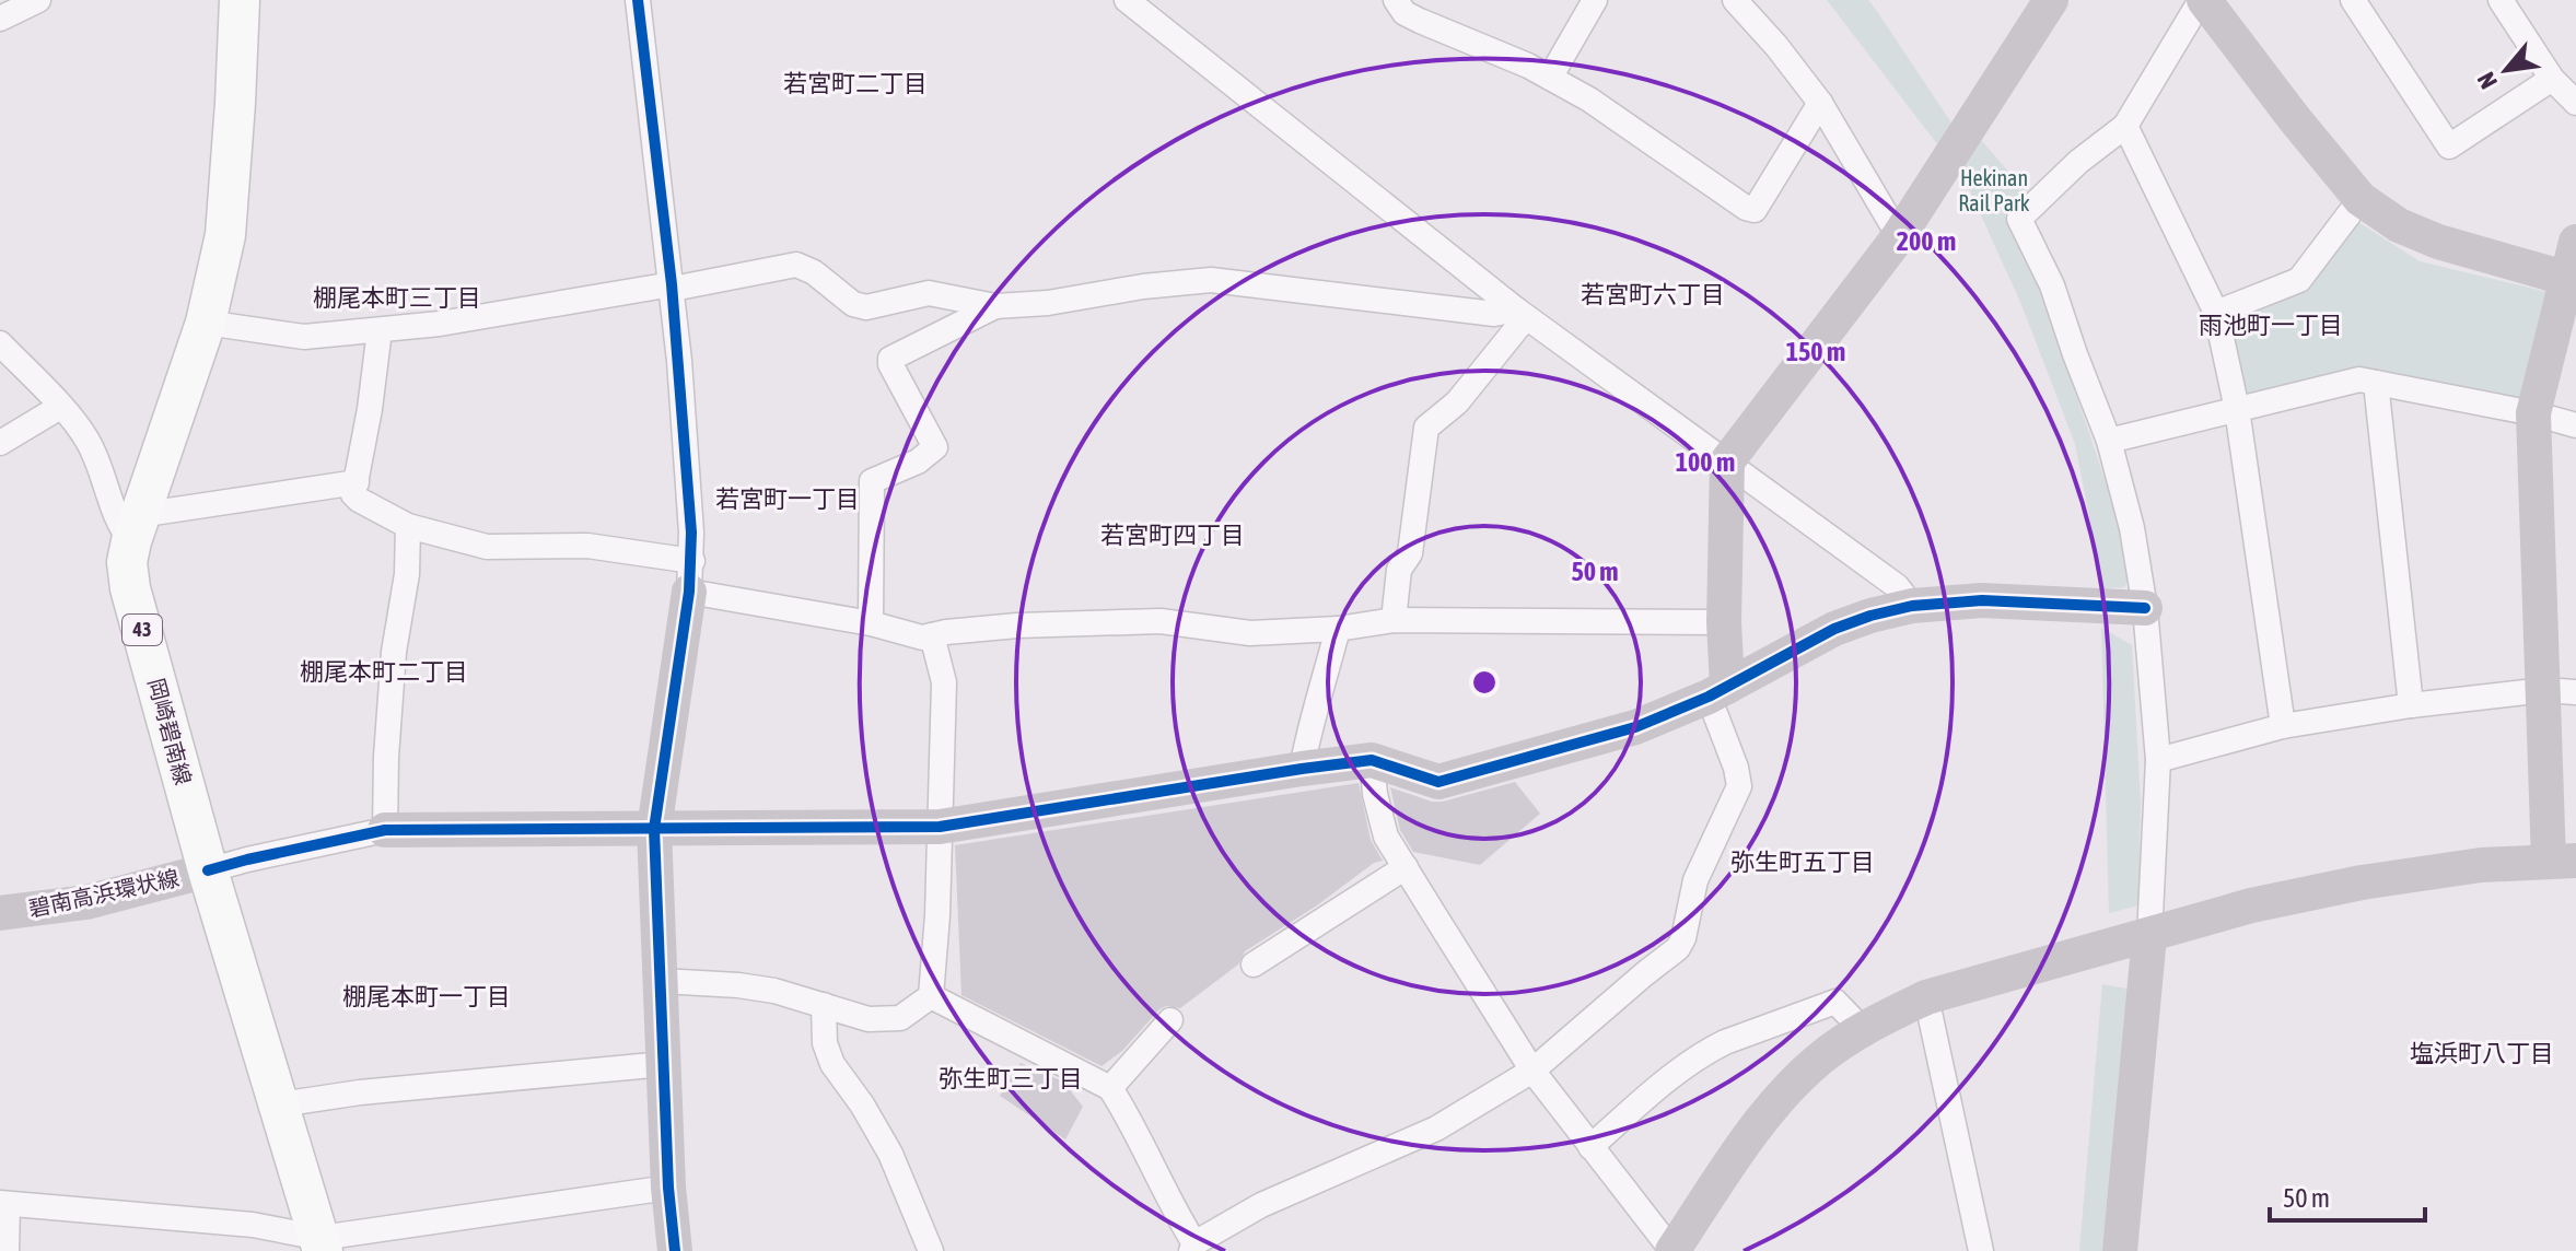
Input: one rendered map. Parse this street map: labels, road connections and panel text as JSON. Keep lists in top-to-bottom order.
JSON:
{
  "streets": {
    "main road": ["43", "岡崎碧南線"],
    "street": ["碧南高浜環状線"]
  },
  "crossings": [
    ["岡崎碧南線", "碧南高浜環状線"]
  ],
  "districts": [
    "若宮町二丁目",
    "若宮町六丁目",
    "棚尾本町三丁目",
    "雨池町一丁目",
    "若宮町一丁目",
    "若宮町四丁目",
    "棚尾本町二丁目",
    "弥生町五丁目",
    "棚尾本町一丁目",
    "塩浜町八丁目",
    "弥生町三丁目"
  ],
  "parks": ["Hekinan Rail Park"],
  "scale_bar": "50 m",
  "north": "bottom left",
  "rings": [
    "200 m",
    "150 m",
    "100 m",
    "50 m"
  ]
}
